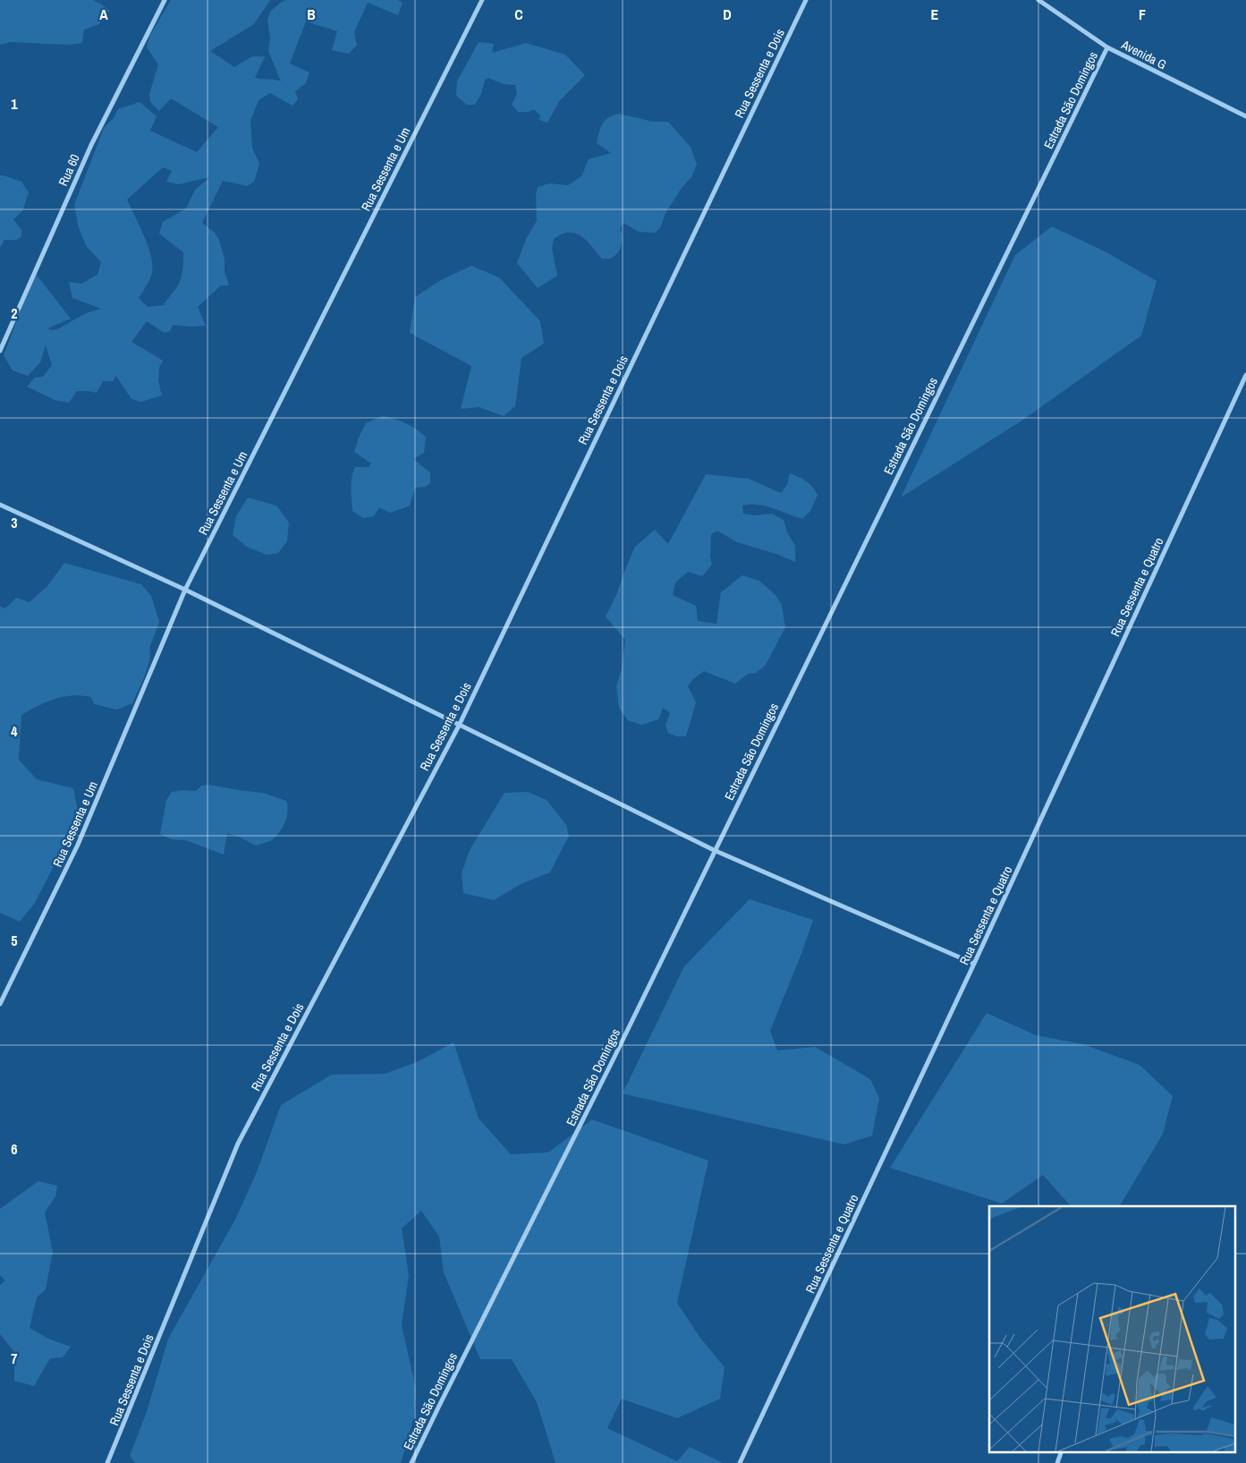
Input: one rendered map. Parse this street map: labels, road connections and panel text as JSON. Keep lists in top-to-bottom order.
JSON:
{
  "streets": {
    "street": [
      "Avenida G",
      "Rua Sessenta e Dois",
      "Estrada São Domingos",
      "Rua Sessenta e Um",
      "Rua 60",
      "Rua Sessenta e Quatro"
    ]
  },
  "crossings": [
    ["Avenida G", "Estrada São Domingos"]
  ],
  "grid": {
    "columns": [
      "A",
      "B",
      "C",
      "D",
      "E",
      "F"
    ],
    "rows": [
      "1",
      "2",
      "3",
      "4",
      "5",
      "6",
      "7"
    ]
  }
}
